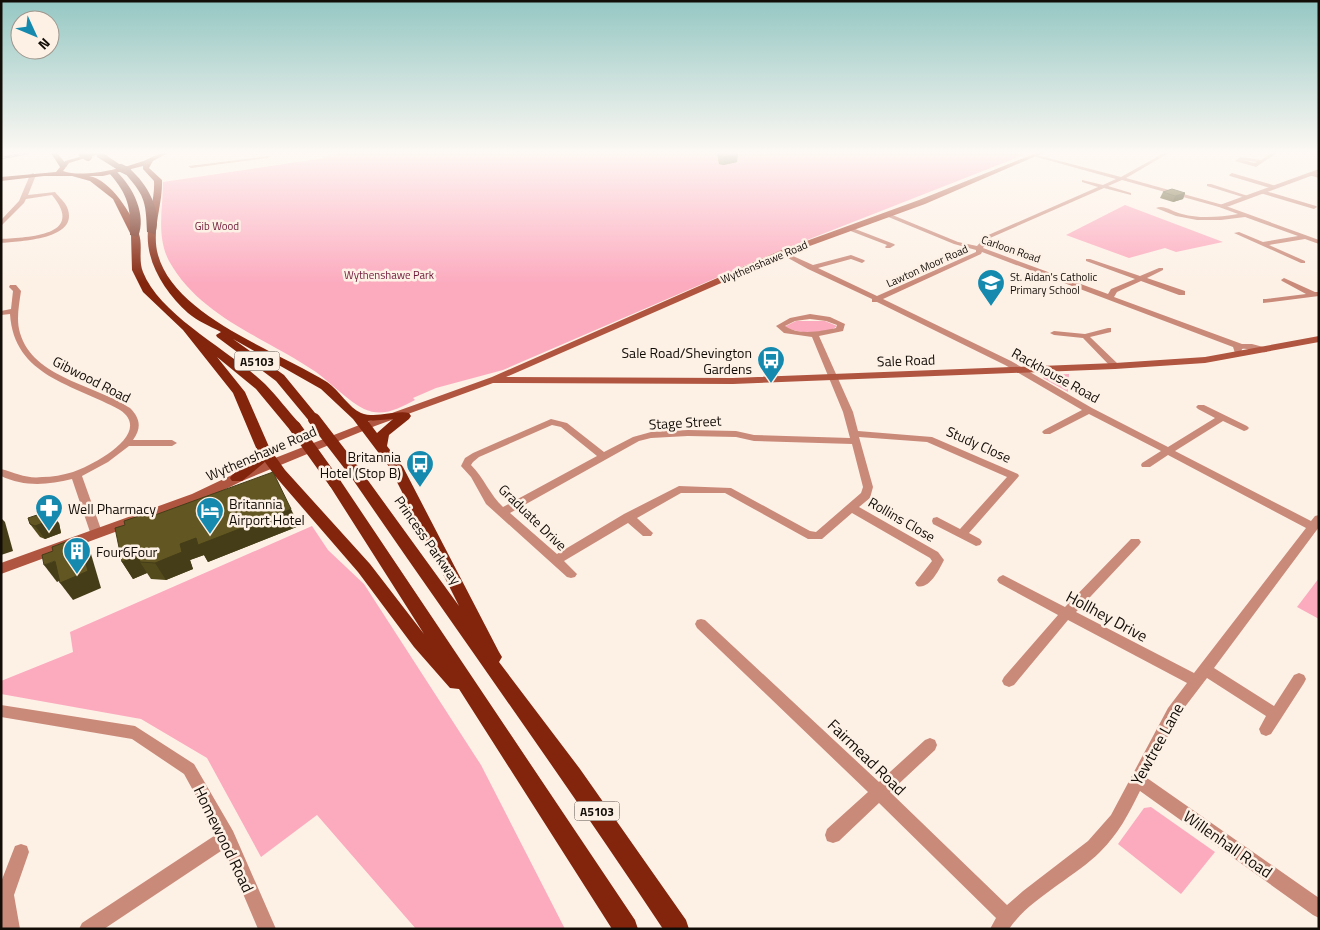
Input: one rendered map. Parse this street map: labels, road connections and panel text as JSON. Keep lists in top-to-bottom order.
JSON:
{
  "streets": {
    "highway": ["A5103", "Princess Parkway"],
    "main road": ["Wythenshawe Road", "Sale Road"],
    "street": [
      "Carloon Road",
      "Lawton Moor Road",
      "Rackhouse Road",
      "Gibwood Road",
      "Stage Street",
      "Study Close",
      "Graduate Drive",
      "Rollins Close",
      "Hollhey Drive",
      "Yewtree Lane",
      "Fairmead Road",
      "Homewood Road",
      "Willenhall Road"
    ]
  },
  "crossings": [
    ["Carloon Road", "Wythenshawe Road"],
    ["Carloon Road", "Lawton Moor Road"],
    ["Carloon Road", "Sale Road"],
    ["Wythenshawe Road", "Sale Road"],
    ["Wythenshawe Road", "Rackhouse Road"],
    ["Lawton Moor Road", "Rackhouse Road"],
    ["Sale Road", "Rackhouse Road"],
    ["A5103", "Princess Parkway"],
    ["Rackhouse Road", "Yewtree Lane"],
    ["Stage Street", "Study Close"],
    ["Stage Street", "Graduate Drive"],
    ["Hollhey Drive", "Yewtree Lane"],
    ["Yewtree Lane", "Fairmead Road"],
    ["Yewtree Lane", "Willenhall Road"]
  ],
  "parks": ["Gib Wood", "Wythenshawe Park"],
  "places": {
    "school or university": ["St. Aidan's Catholic Primary School"],
    "bus stop": ["Sale Road/Shevington Gardens", "Britannia Hotel (Stop B)"],
    "pharmacy": ["Well Pharmacy"],
    "hotel": ["Britannia Airport Hotel"],
    "building": ["Four6Four"]
  },
  "north": "bottom right"
}
